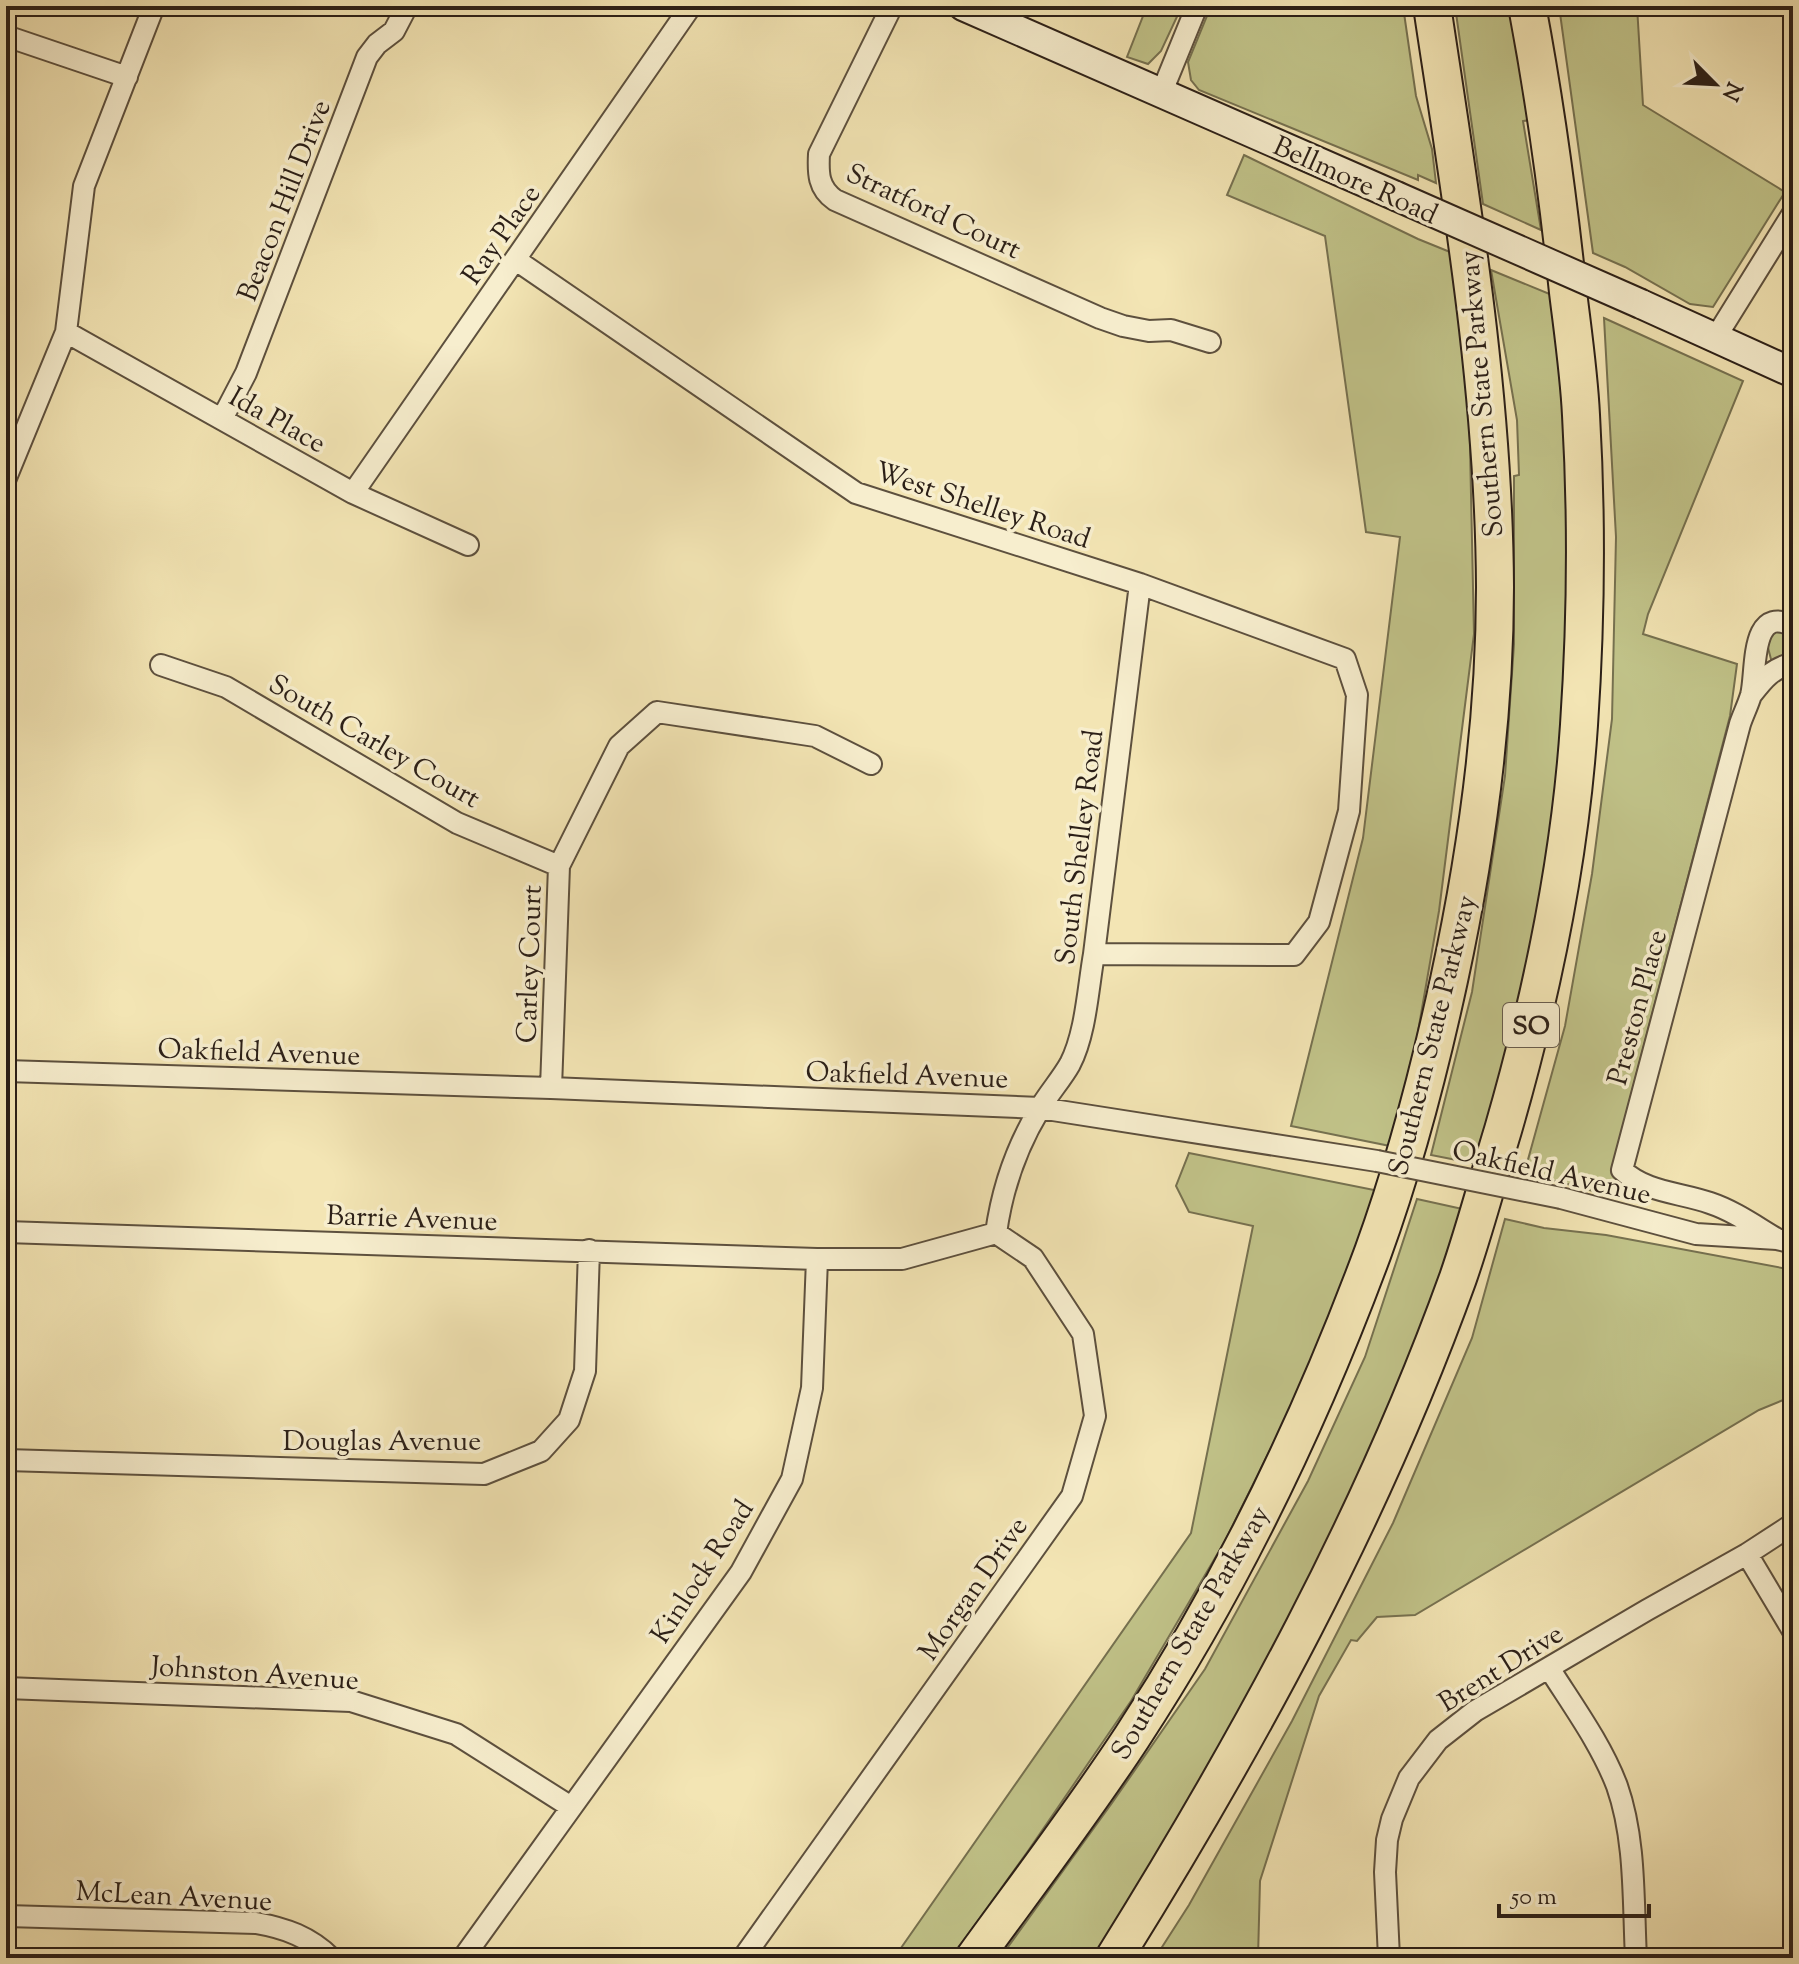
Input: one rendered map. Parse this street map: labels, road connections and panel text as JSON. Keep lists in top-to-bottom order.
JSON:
{
  "streets": {
    "highway": ["Southern State Parkway", "SO"],
    "main road": ["Bellmore Road"],
    "street": [
      "Beacon Hill Drive",
      "Stratford Court",
      "Ray Place",
      "Ida Place",
      "West Shelley Road",
      "South Carley Court",
      "South Shelley Road",
      "Carley Court",
      "Preston Place",
      "Oakfield Avenue",
      "Barrie Avenue",
      "Douglas Avenue",
      "Kinlock Road",
      "Morgan Drive",
      "Brent Drive",
      "Johnston Avenue",
      "McLean Avenue"
    ]
  },
  "crossings": [
    ["Beacon Hill Drive", "Ida Place"],
    ["Ray Place", "Ida Place"],
    ["Ray Place", "West Shelley Road"],
    ["West Shelley Road", "South Shelley Road"],
    ["South Carley Court", "Carley Court"],
    ["South Shelley Road", "Oakfield Avenue"],
    ["Carley Court", "Oakfield Avenue"],
    ["Preston Place", "Oakfield Avenue"],
    ["Barrie Avenue", "Douglas Avenue"],
    ["Barrie Avenue", "Kinlock Road"],
    ["Kinlock Road", "Johnston Avenue"]
  ],
  "scale_bar": "50 m",
  "north": "bottom right"
}
